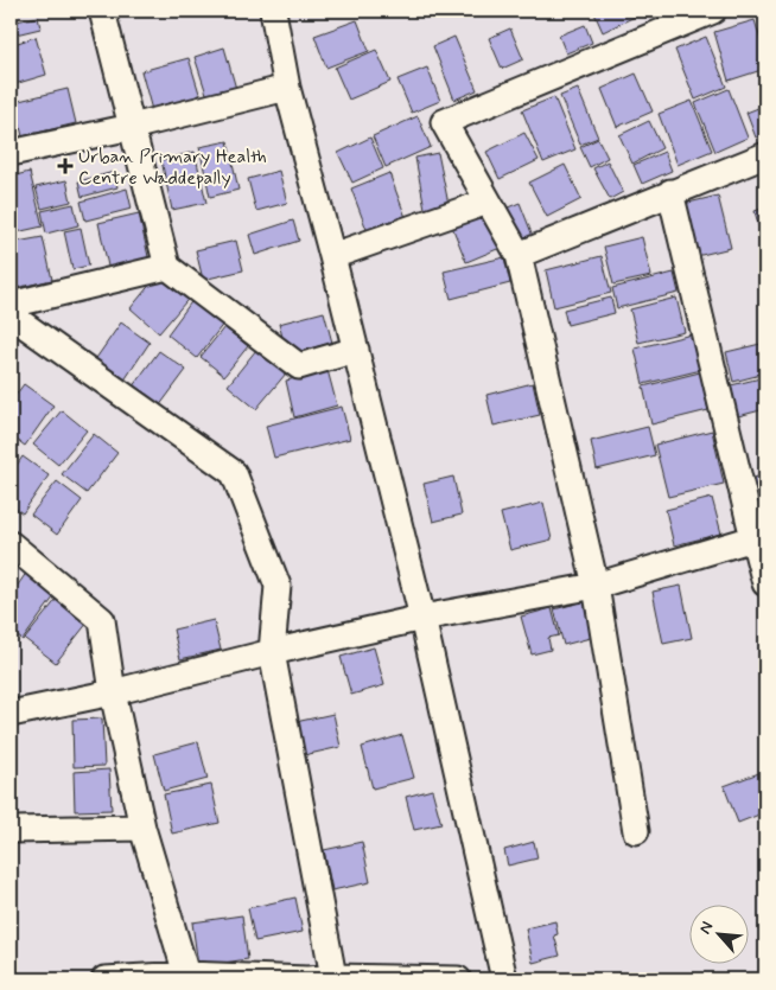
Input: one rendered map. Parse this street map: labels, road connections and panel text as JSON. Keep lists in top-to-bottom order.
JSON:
{
  "places": {
    "health": ["Urban Primary Health Centre Waddepally"]
  },
  "north": "top left"
}
